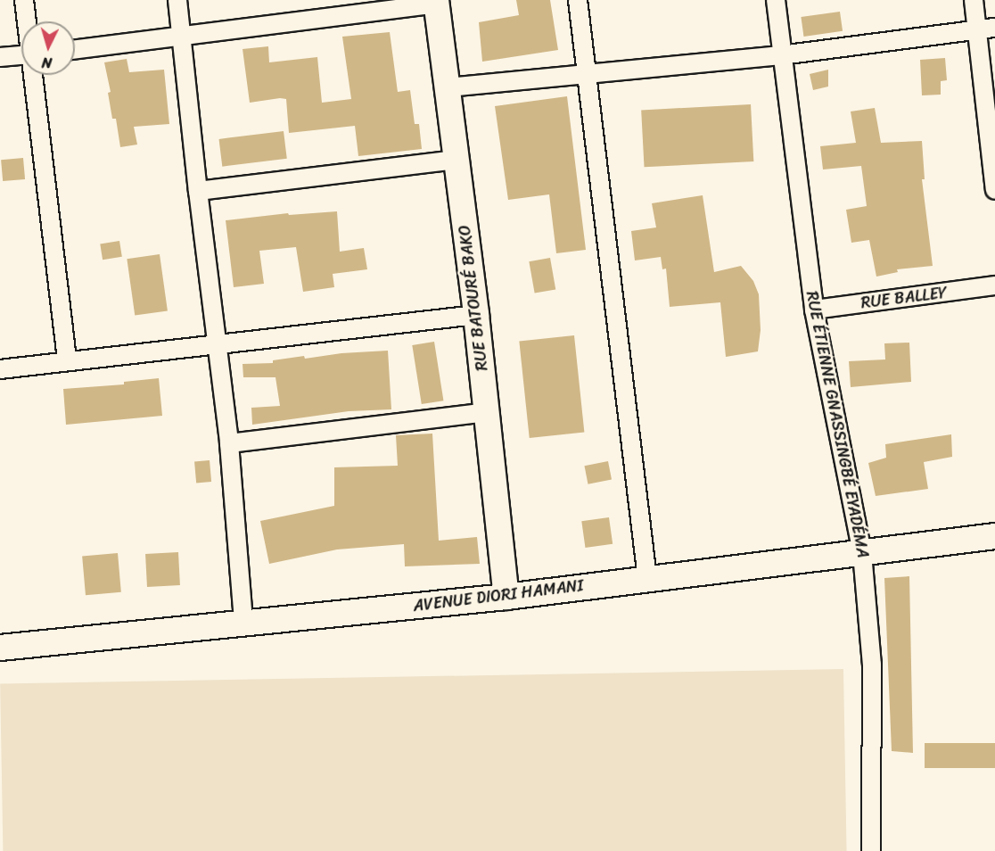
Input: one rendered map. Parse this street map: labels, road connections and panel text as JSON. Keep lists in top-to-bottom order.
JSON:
{
  "streets": {
    "main road": ["RUE BATOURÉ BAKO", "AVENUE DIORI HAMANI"],
    "street": ["RUE BALLEY", "RUE ÉTIENNE GNASSINGBÉ EYADÉMA"]
  },
  "crossings": [
    ["RUE BATOURÉ BAKO", "AVENUE DIORI HAMANI"],
    ["RUE BALLEY", "RUE ÉTIENNE GNASSINGBÉ EYADÉMA"],
    ["RUE ÉTIENNE GNASSINGBÉ EYADÉMA", "AVENUE DIORI HAMANI"]
  ],
  "north": "bottom"
}
